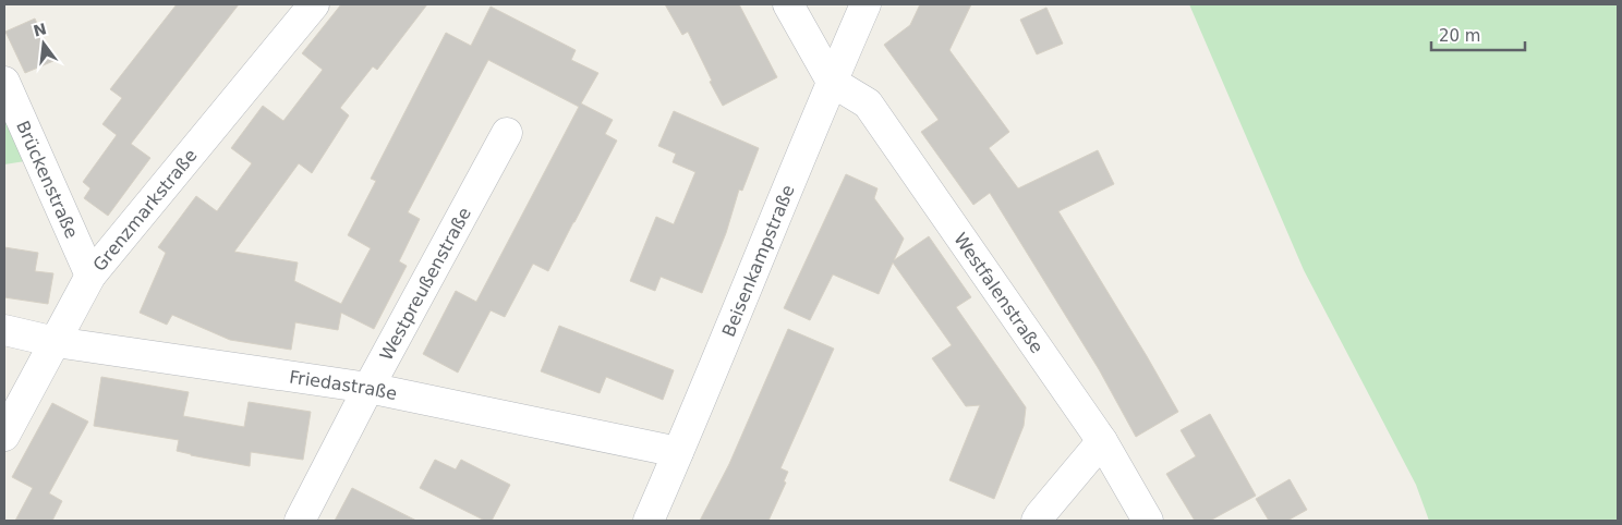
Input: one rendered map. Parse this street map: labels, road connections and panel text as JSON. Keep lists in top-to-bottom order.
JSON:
{
  "streets": {
    "street": [
      "Brückenstraße",
      "Grenzmarkstraße",
      "Beisenkampstraße",
      "Westpreußenstraße",
      "Westfalenstraße",
      "Friedastraße"
    ]
  },
  "crossings": [
    ["Brückenstraße", "Grenzmarkstraße"],
    ["Grenzmarkstraße", "Friedastraße"],
    ["Beisenkampstraße", "Westfalenstraße"],
    ["Beisenkampstraße", "Friedastraße"],
    ["Westpreußenstraße", "Friedastraße"]
  ],
  "scale_bar": "20 m",
  "north": "top"
}
